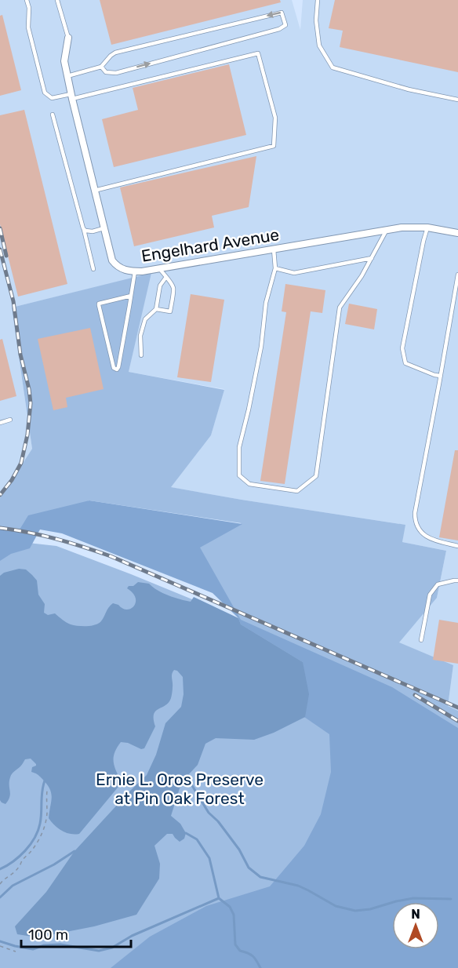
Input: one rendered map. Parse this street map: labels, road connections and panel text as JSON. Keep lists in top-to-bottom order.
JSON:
{
  "streets": {
    "street": ["Engelhard Avenue"]
  },
  "parks": ["Ernie L. Oros Preserve at Pin Oak Forest"],
  "scale_bar": "100 m",
  "north": "top"
}
